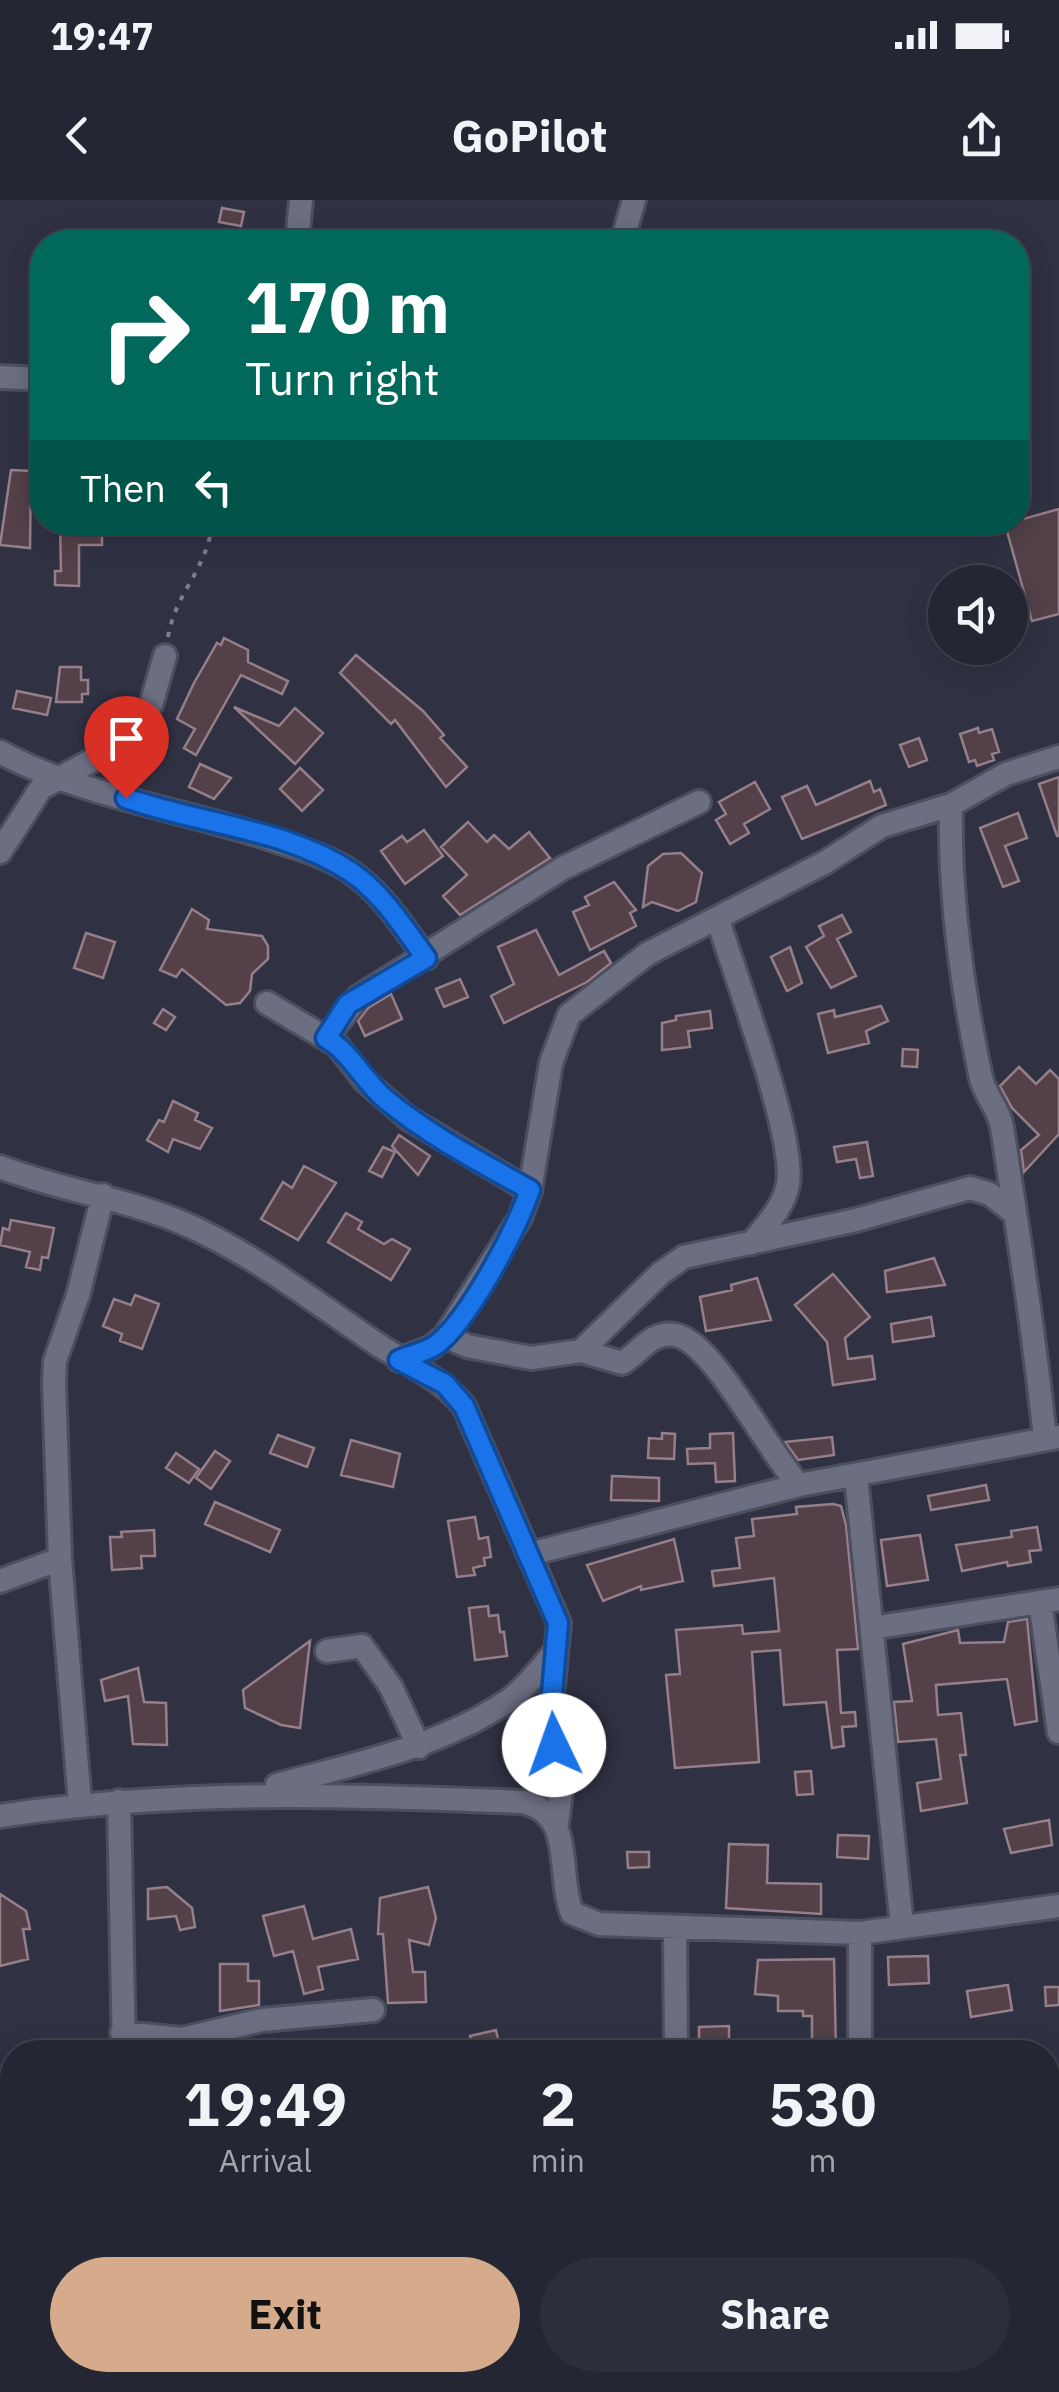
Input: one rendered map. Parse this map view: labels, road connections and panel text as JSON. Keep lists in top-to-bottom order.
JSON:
{
  "page": {
    "status": "19:47",
    "header": "GoPilot",
    "turn": ["170 m", "Turn right"],
    "then": "Then",
    "eta": [
      "19:49",
      "Arrival",
      "2",
      "min",
      "530",
      "m"
    ],
    "buttons": ["Exit", "Share"]
  }
}
